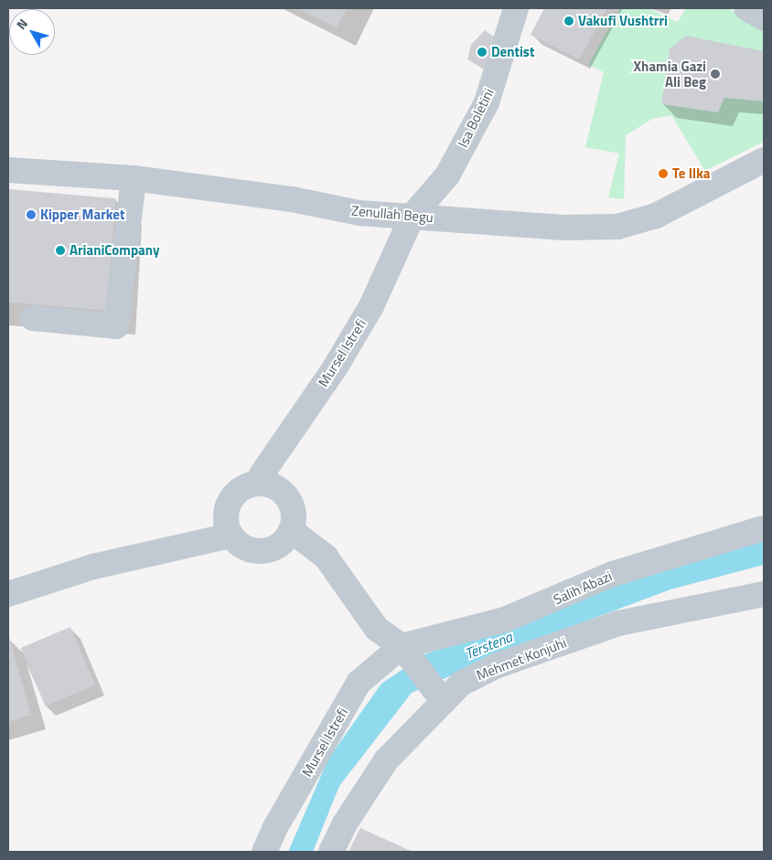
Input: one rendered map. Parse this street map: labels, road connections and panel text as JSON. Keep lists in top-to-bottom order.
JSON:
{
  "streets": {
    "street": [
      "Isa Boletini",
      "Zenullah Begu",
      "Mursel Istrefi",
      "Salih Abazi",
      "Mehmet Konjuhi"
    ]
  },
  "crossings": [
    ["Isa Boletini", "Zenullah Begu"],
    ["Isa Boletini", "Mursel Istrefi"],
    ["Zenullah Begu", "Mursel Istrefi"],
    ["Mursel Istrefi", "Salih Abazi"]
  ],
  "water": ["Tërstena"],
  "places": [
    "Vakufi Vushtrri",
    "Dentist",
    "Xhamia Gazi Ali Beg",
    "Te Ilka",
    "Kipper Market",
    "ArianiCompany"
  ],
  "north": "top left"
}
